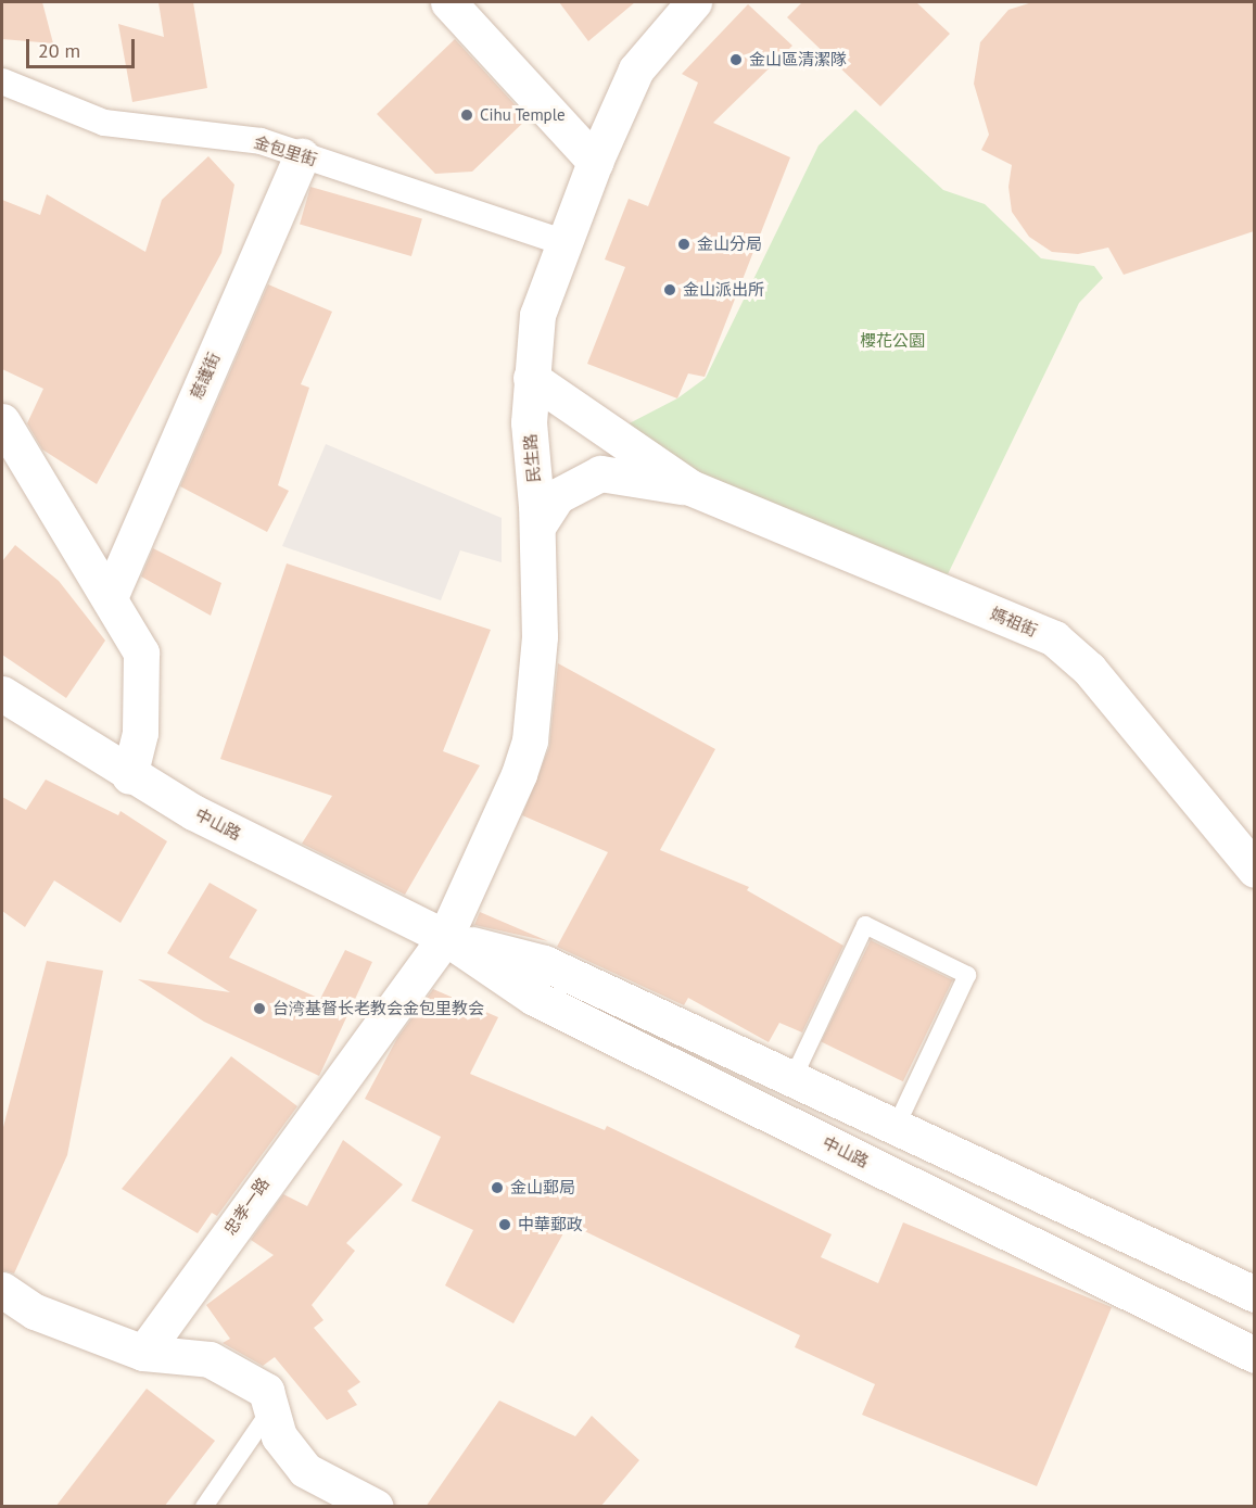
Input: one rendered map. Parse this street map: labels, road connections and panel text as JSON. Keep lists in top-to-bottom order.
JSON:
{
  "streets": {
    "street": [
      "金包里街",
      "慈護街",
      "民生路",
      "媽祖街",
      "中山路",
      "忠孝一路"
    ]
  },
  "crossings": [
    ["金包里街", "慈護街"],
    ["金包里街", "民生路"],
    ["民生路", "媽祖街"],
    ["民生路", "中山路"],
    ["民生路", "忠孝一路"],
    ["中山路", "忠孝一路"]
  ],
  "parks": ["櫻花公園"],
  "places": [
    "金山區清潔隊",
    "Cihu Temple",
    "金山分局",
    "金山派出所",
    "台湾基督长老教会金包里教会",
    "金山郵局",
    "中華郵政"
  ],
  "scale_bar": "20 m"
}
